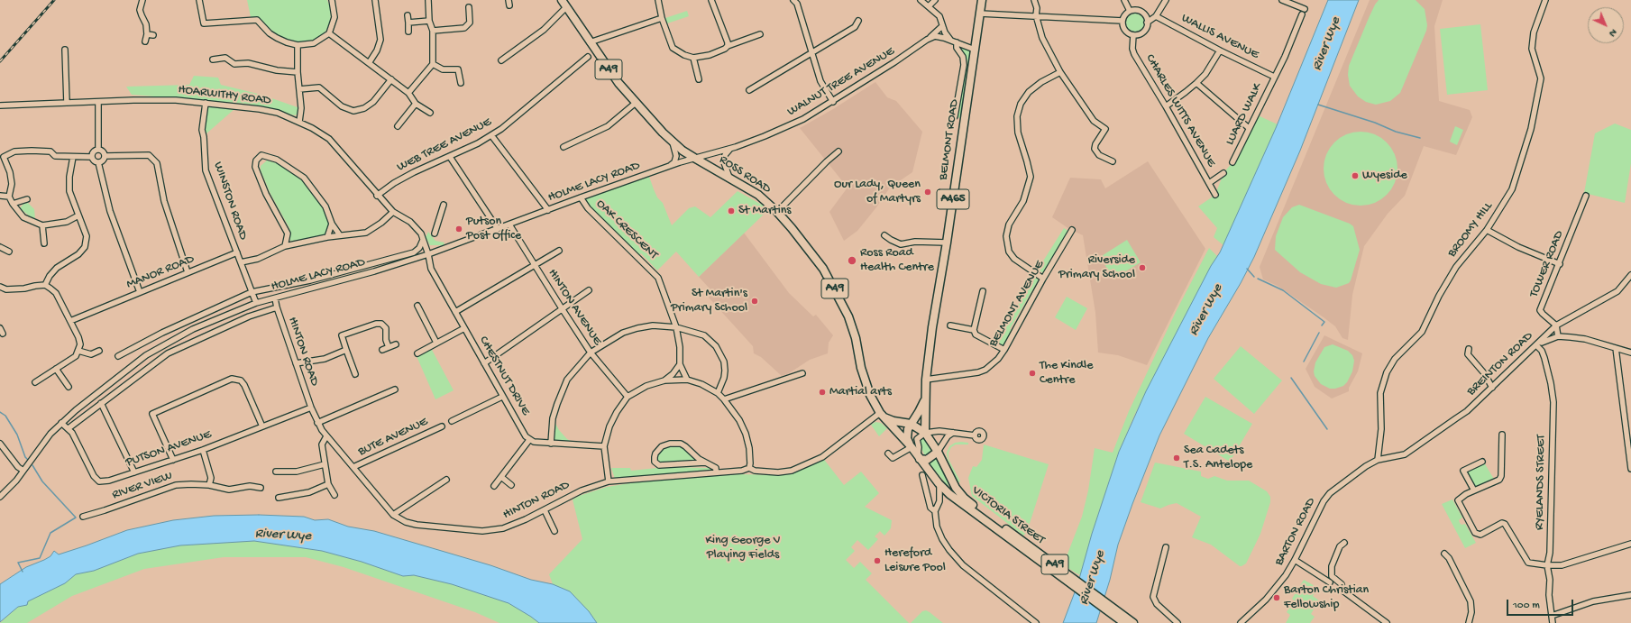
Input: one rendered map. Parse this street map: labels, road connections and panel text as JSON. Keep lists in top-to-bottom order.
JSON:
{
  "streets": {
    "highway": [
      "A49",
      "BELMONT ROAD",
      "ROSS ROAD",
      "A465",
      "VICTORIA STREET"
    ],
    "street": [
      "WALLIS AVENUE",
      "WALNUT TREE AVENUE",
      "HOARWITHY ROAD",
      "CHARLES WITTS AVENUE",
      "LUARD WALK",
      "WEB TREE AVENUE",
      "HOLME LACY ROAD",
      "WINSTON ROAD",
      "OAK CRESCENT",
      "BROOMY HILL",
      "TOWER ROAD",
      "MANOR ROAD",
      "BELMONT AVENUE",
      "HINTON AVENUE",
      "HINTON ROAD",
      "BREINTON ROAD",
      "CHESTNUT DRIVE",
      "BUTE AVENUE",
      "PUTSON AVENUE",
      "RYELANDS STREET",
      "RIVER VIEW",
      "BARTON ROAD"
    ]
  },
  "crossings": [
    ["WALLIS AVENUE", "LUARD WALK"],
    ["WALNUT TREE AVENUE", "BELMONT ROAD"],
    ["WALNUT TREE AVENUE", "ROSS ROAD"],
    ["WALNUT TREE AVENUE", "HOLME LACY ROAD"],
    ["HOARWITHY ROAD", "WEB TREE AVENUE"],
    ["HOARWITHY ROAD", "HOLME LACY ROAD"],
    ["HOARWITHY ROAD", "WINSTON ROAD"],
    ["HOARWITHY ROAD", "CHESTNUT DRIVE"],
    ["BELMONT ROAD", "A465"],
    ["BELMONT ROAD", "BELMONT AVENUE"],
    ["BELMONT ROAD", "VICTORIA STREET"],
    ["ROSS ROAD", "HOLME LACY ROAD"],
    ["ROSS ROAD", "A465"],
    ["ROSS ROAD", "HINTON ROAD"],
    ["ROSS ROAD", "VICTORIA STREET"],
    ["HOLME LACY ROAD", "WINSTON ROAD"],
    ["HOLME LACY ROAD", "OAK CRESCENT"],
    ["HOLME LACY ROAD", "HINTON AVENUE"],
    ["HOLME LACY ROAD", "HINTON ROAD"],
    ["HOLME LACY ROAD", "CHESTNUT DRIVE"],
    ["HOLME LACY ROAD", "PUTSON AVENUE"],
    ["A465", "VICTORIA STREET"],
    ["WINSTON ROAD", "MANOR ROAD"],
    ["BROOMY HILL", "BREINTON ROAD"],
    ["BROOMY HILL", "BARTON ROAD"],
    ["TOWER ROAD", "BREINTON ROAD"],
    ["HINTON ROAD", "BUTE AVENUE"],
    ["HINTON ROAD", "PUTSON AVENUE"],
    ["BREINTON ROAD", "RYELANDS STREET"],
    ["BREINTON ROAD", "BARTON ROAD"]
  ],
  "water": ["River Wye"],
  "parks": ["King George V Playing Fields"],
  "places": [
    "Wyeside",
    "Our Lady, Queen of Martyrs",
    "St Martins",
    "Putson Post Office",
    "Ross Road Health Centre",
    "Riverside Primary School",
    "St Martin's Primary School",
    "The Kindle Centre",
    "Martial arts",
    "Sea Cadets T.S. Antelope",
    "Hereford Leisure Pool",
    "Barton Christian Fellowship"
  ],
  "scale_bar": "100 m",
  "north": "bottom right"
}
